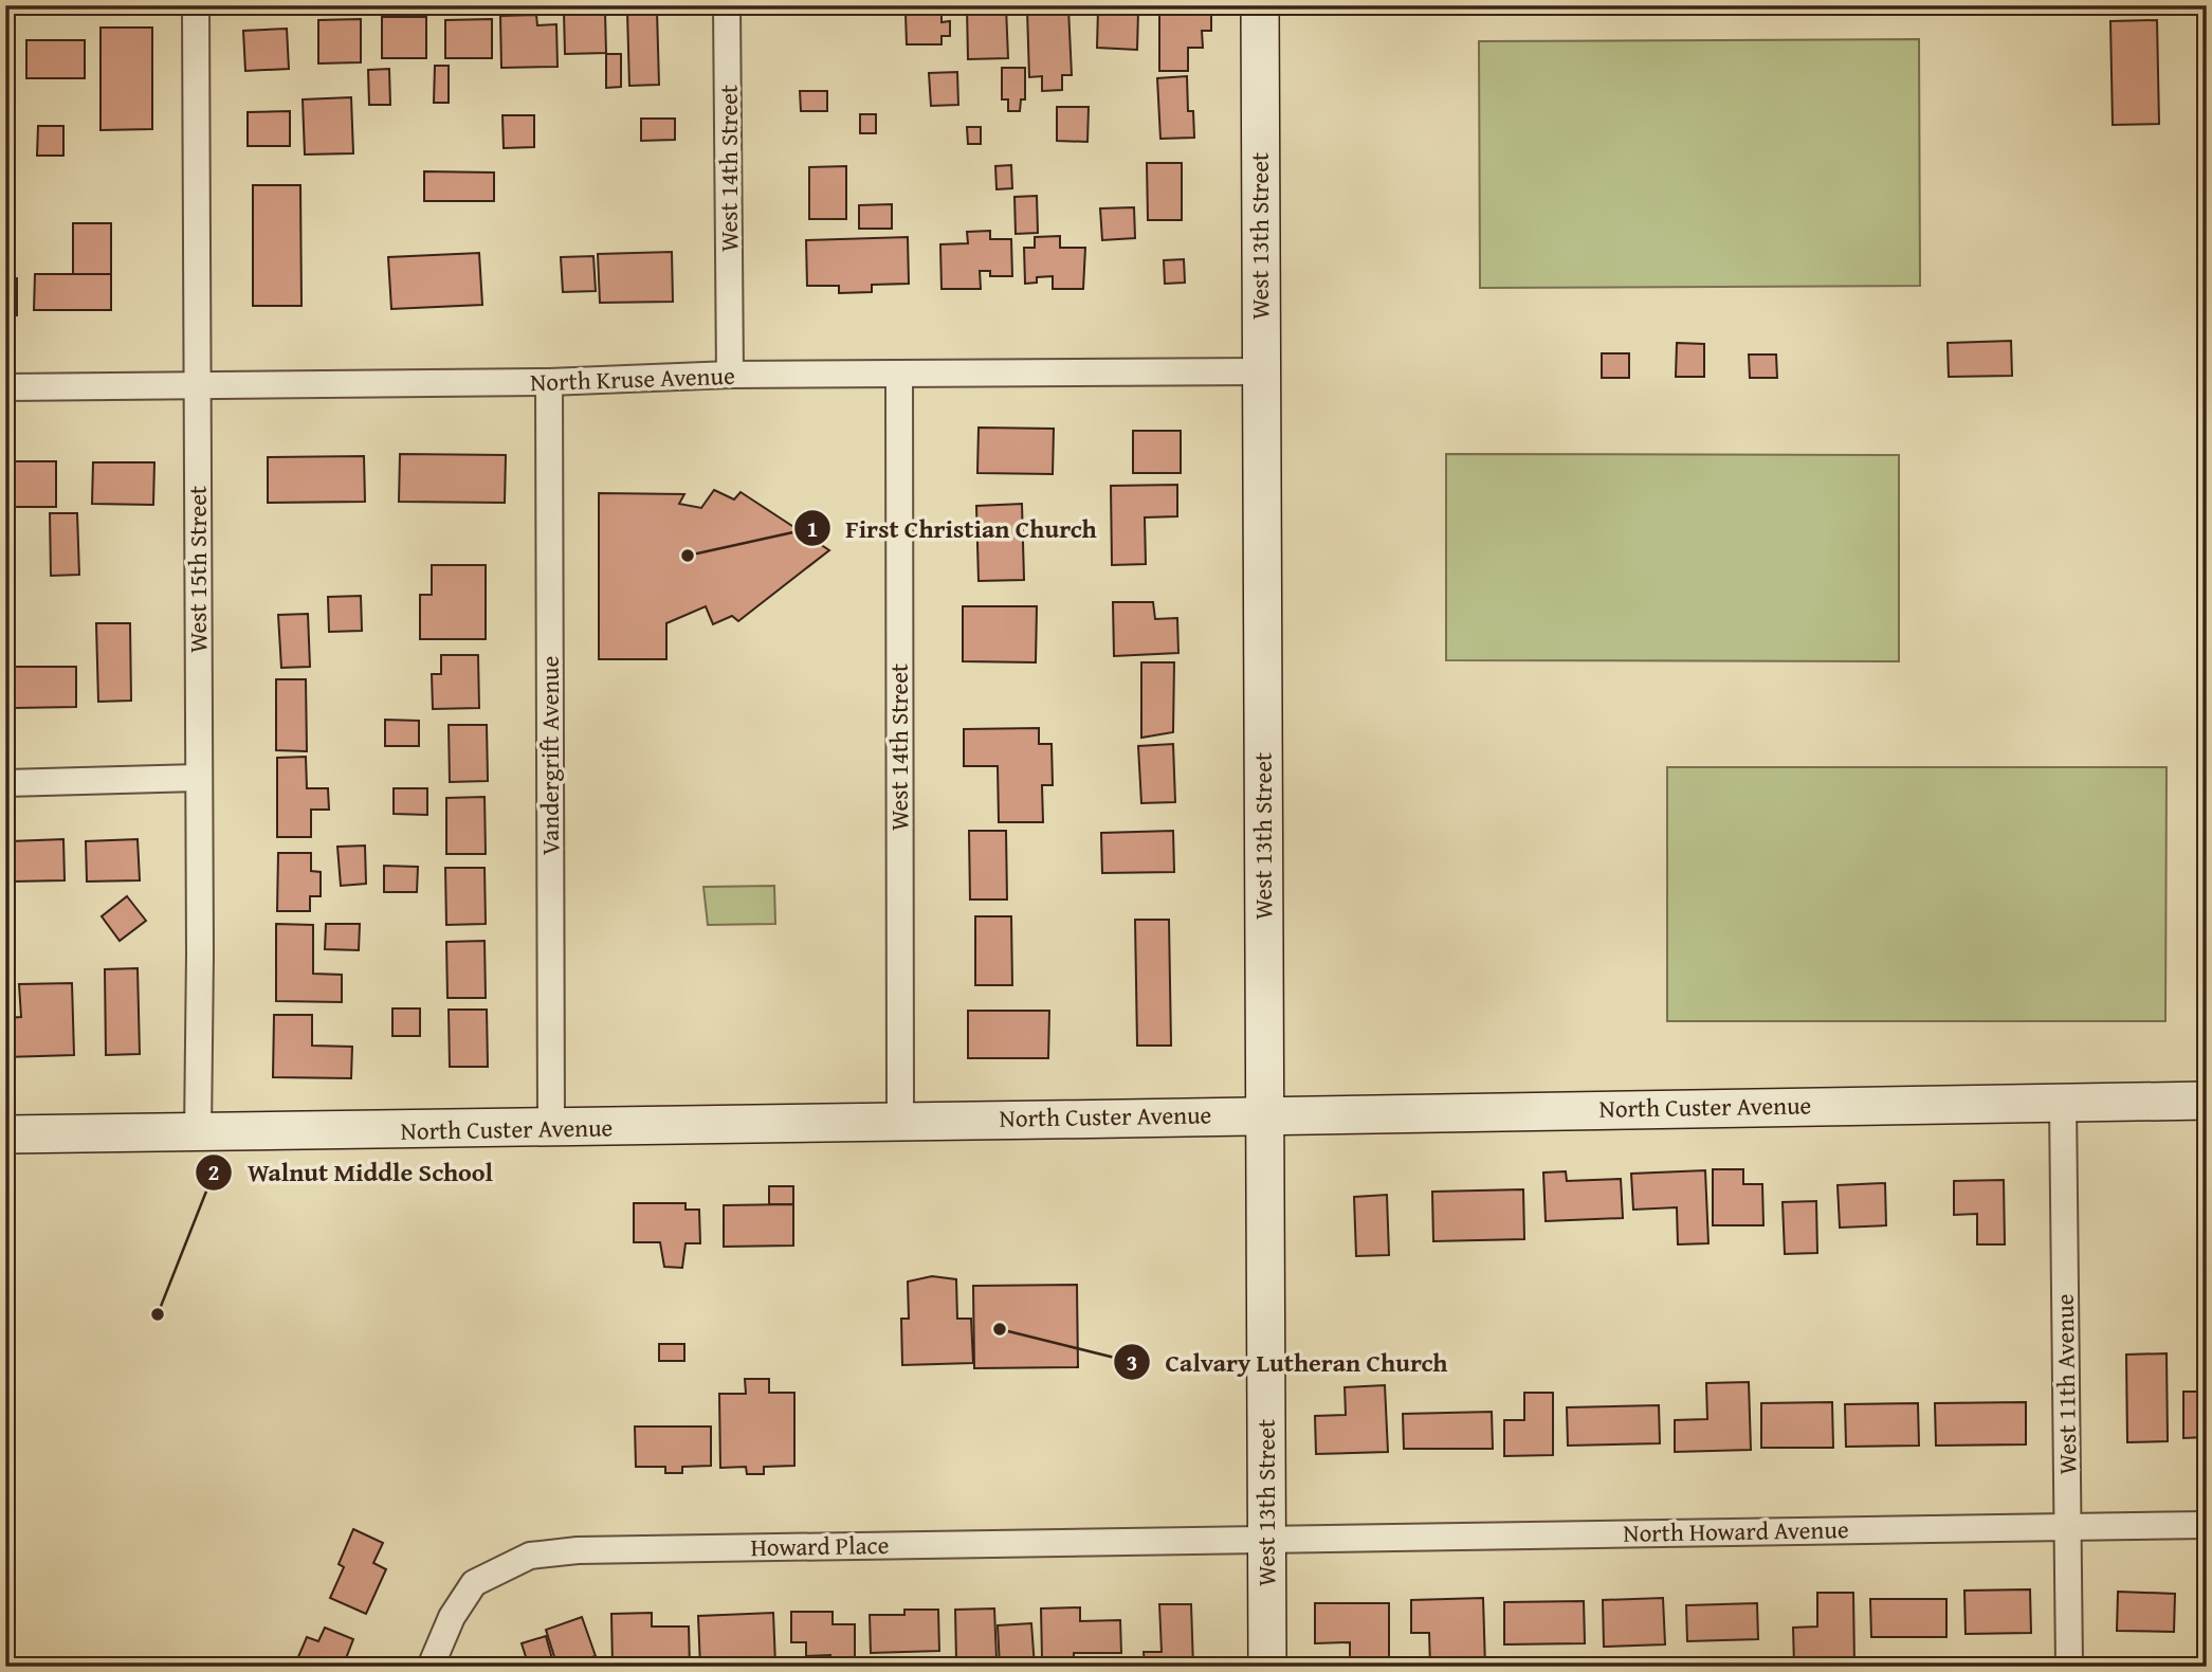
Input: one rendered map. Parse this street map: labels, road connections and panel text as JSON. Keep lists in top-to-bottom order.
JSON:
{
  "streets": {
    "street": [
      "West 14th Street",
      "West 13th Street",
      "North Kruse Avenue",
      "West 15th Street",
      "Vandergrift Avenue",
      "North Custer Avenue",
      "West 11th Avenue",
      "North Howard Avenue",
      "Howard Place"
    ]
  },
  "crossings": [
    ["West 14th Street", "North Kruse Avenue"],
    ["West 14th Street", "North Custer Avenue"],
    ["West 13th Street", "North Kruse Avenue"],
    ["West 13th Street", "North Custer Avenue"],
    ["West 13th Street", "North Howard Avenue"],
    ["West 13th Street", "Howard Place"],
    ["North Kruse Avenue", "West 15th Street"],
    ["North Kruse Avenue", "Vandergrift Avenue"],
    ["West 15th Street", "North Custer Avenue"],
    ["Vandergrift Avenue", "North Custer Avenue"],
    ["North Custer Avenue", "West 11th Avenue"],
    ["West 11th Avenue", "North Howard Avenue"],
    ["North Howard Avenue", "Howard Place"]
  ],
  "places": ["First Christian Church", "Walnut Middle School", "Calvary Lutheran Church"]
}
